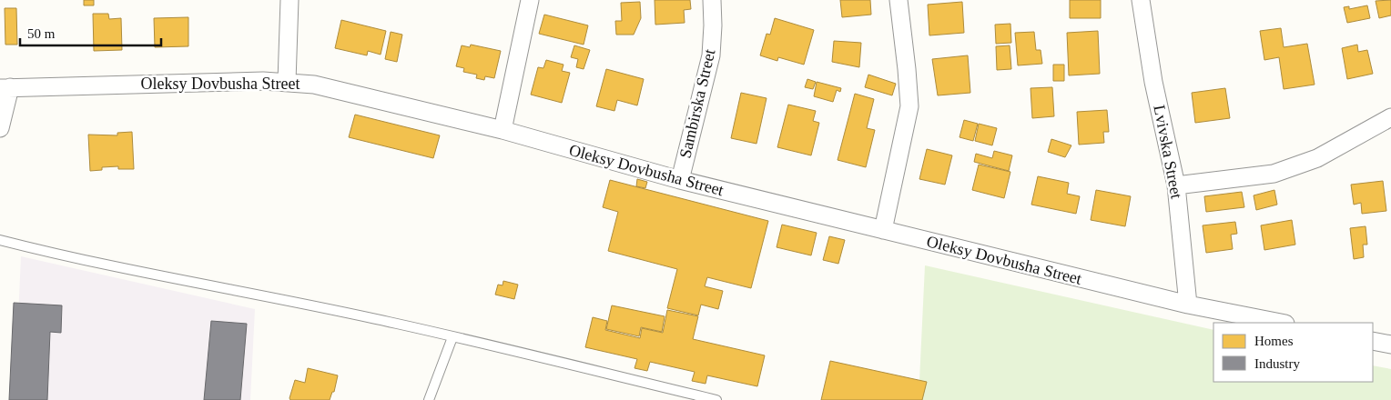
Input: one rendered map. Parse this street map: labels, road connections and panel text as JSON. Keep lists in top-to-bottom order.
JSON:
{
  "streets": {
    "street": ["Oleksy Dovbusha Street", "Sambirska Street", "Lvivska Street"]
  },
  "crossings": [
    ["Oleksy Dovbusha Street", "Sambirska Street"],
    ["Oleksy Dovbusha Street", "Lvivska Street"]
  ],
  "legend": ["Homes", "Industry"],
  "scale_bar": "50 m"
}
